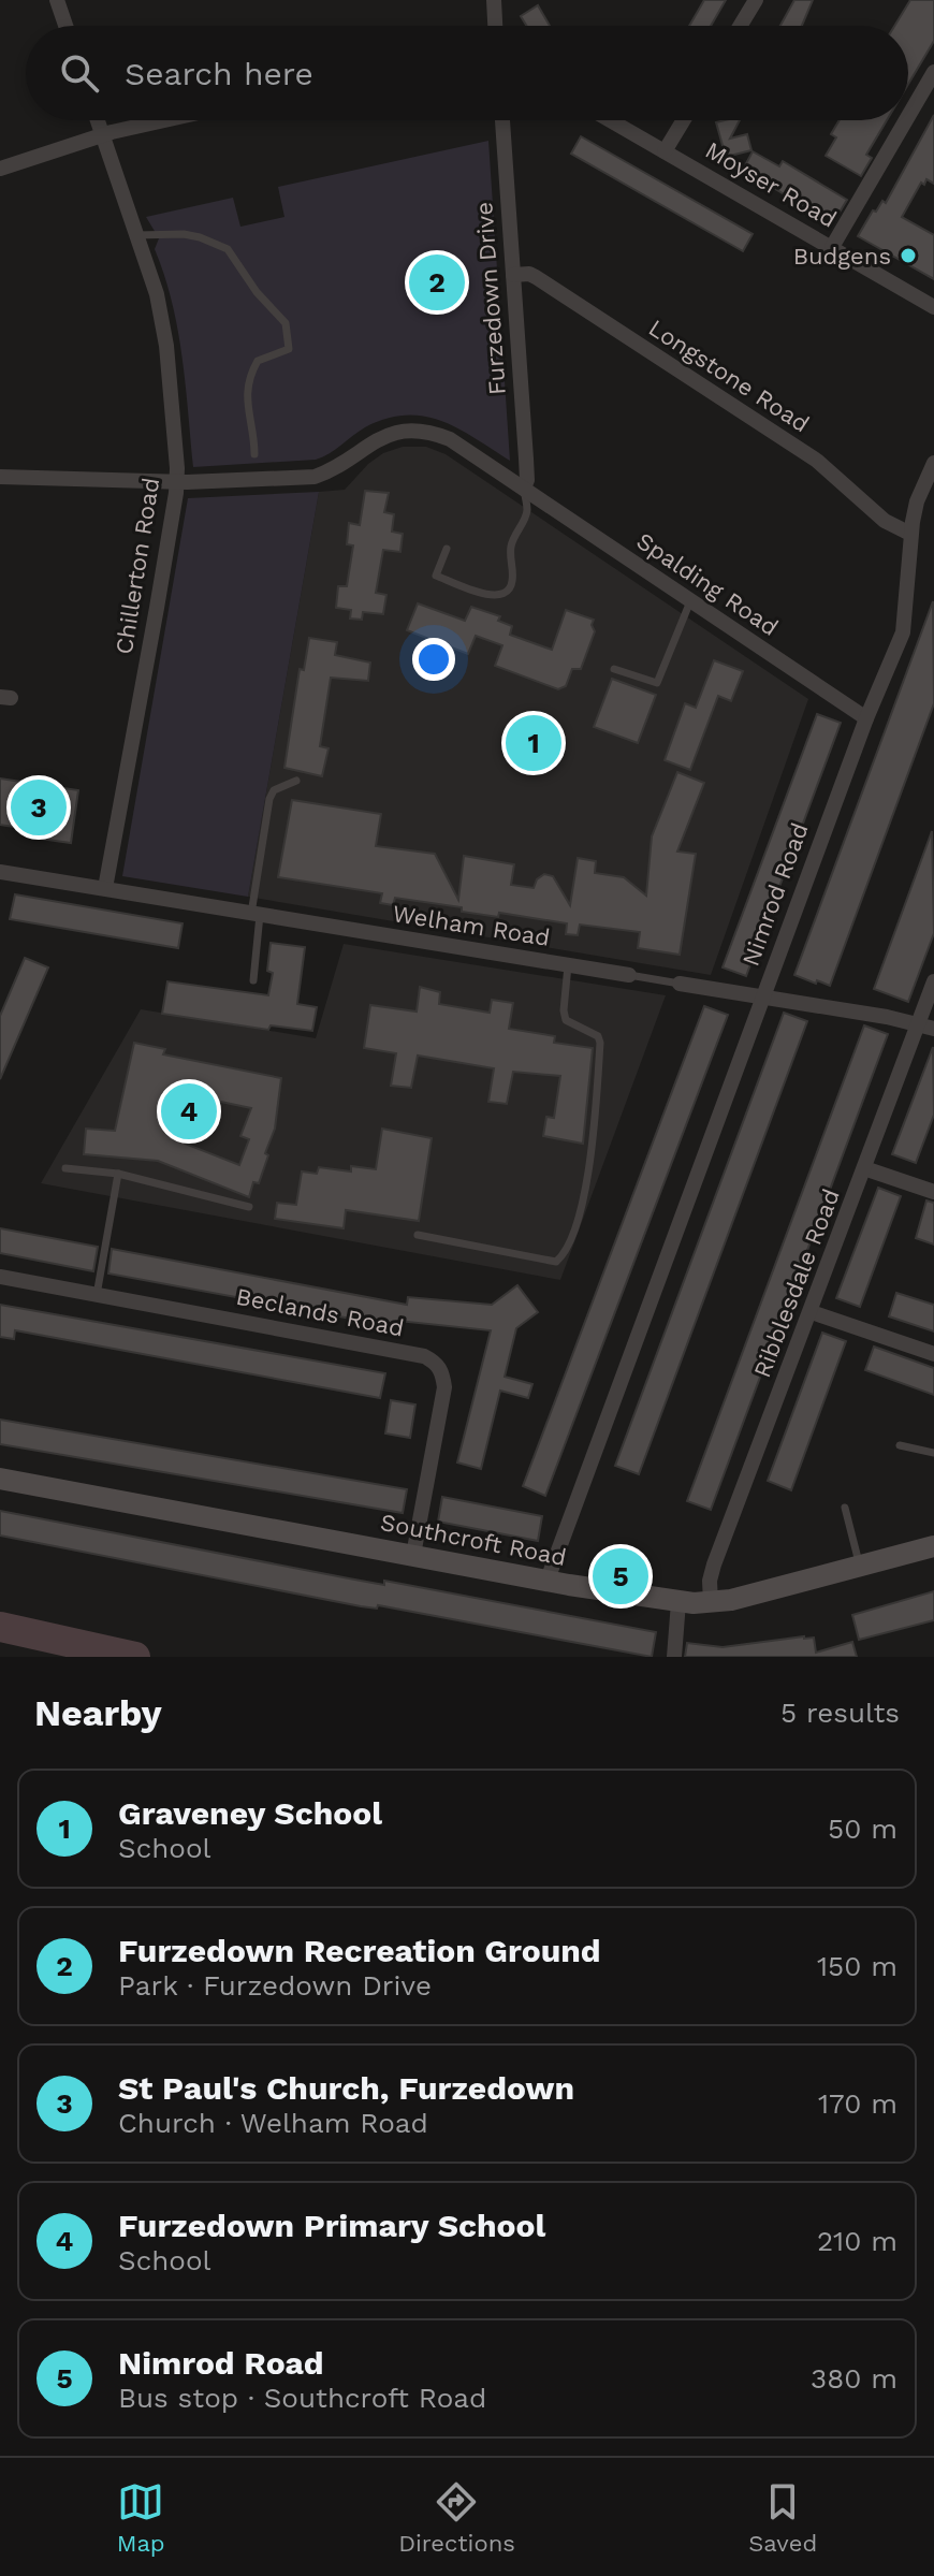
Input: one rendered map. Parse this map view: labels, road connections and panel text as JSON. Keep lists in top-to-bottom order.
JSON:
{
  "streets": {
    "street": [
      "Moyser Road",
      "Furzedown Drive",
      "Longstone Road",
      "Chillerton Road",
      "Spalding Road",
      "Nimrod Road",
      "Welham Road",
      "Ribblesdale Road",
      "Beclands Road",
      "Southcroft Road"
    ]
  },
  "crossings": [
    ["Furzedown Drive", "Longstone Road"],
    ["Furzedown Drive", "Spalding Road"],
    ["Longstone Road", "Nimrod Road"],
    ["Chillerton Road", "Spalding Road"],
    ["Chillerton Road", "Welham Road"],
    ["Spalding Road", "Nimrod Road"],
    ["Nimrod Road", "Welham Road"],
    ["Nimrod Road", "Southcroft Road"],
    ["Welham Road", "Ribblesdale Road"],
    ["Ribblesdale Road", "Southcroft Road"],
    ["Beclands Road", "Southcroft Road"]
  ],
  "places": ["Budgens"],
  "page": {
    "search": "Search here",
    "pins": [
      "2",
      "1",
      "3",
      "4",
      "5"
    ],
    "heading": ["Nearby", "5 results"],
    "list": [
      {
        "mark": "1",
        "name": "Graveney School",
        "note": "School",
        "value": "50 m"
      },
      {
        "mark": "2",
        "name": "Furzedown Recreation Ground",
        "note": "Park · Furzedown Drive",
        "value": "150 m"
      },
      {
        "mark": "3",
        "name": "St Paul's Church, Furzedown",
        "note": "Church · Welham Road",
        "value": "170 m"
      },
      {
        "mark": "4",
        "name": "Furzedown Primary School",
        "note": "School",
        "value": "210 m"
      },
      {
        "mark": "5",
        "name": "Nimrod Road",
        "note": "Bus stop · Southcroft Road",
        "value": "380 m"
      }
    ],
    "nav": ["Map", "Directions", "Saved"]
  }
}
